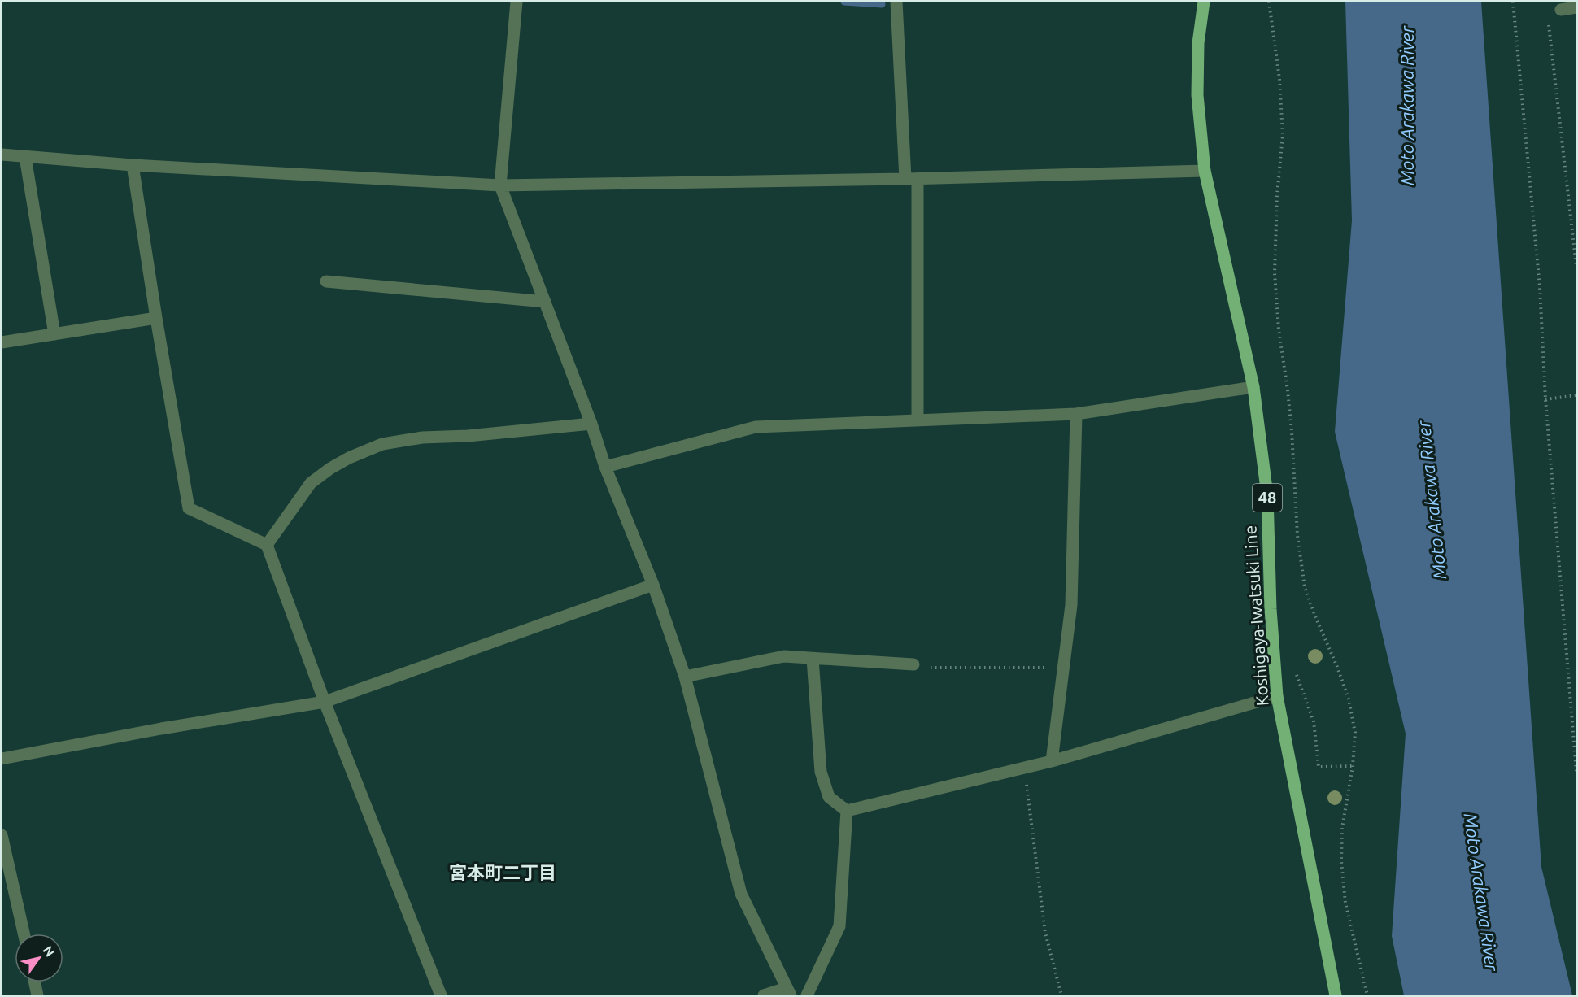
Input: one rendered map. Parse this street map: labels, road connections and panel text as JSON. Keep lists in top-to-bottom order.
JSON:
{
  "streets": {
    "main road": ["48", "Koshigaya-Iwatsuki Line"]
  },
  "districts": ["宮本町二丁目"],
  "water": ["Moto Arakawa River"],
  "north": "top right"
}
